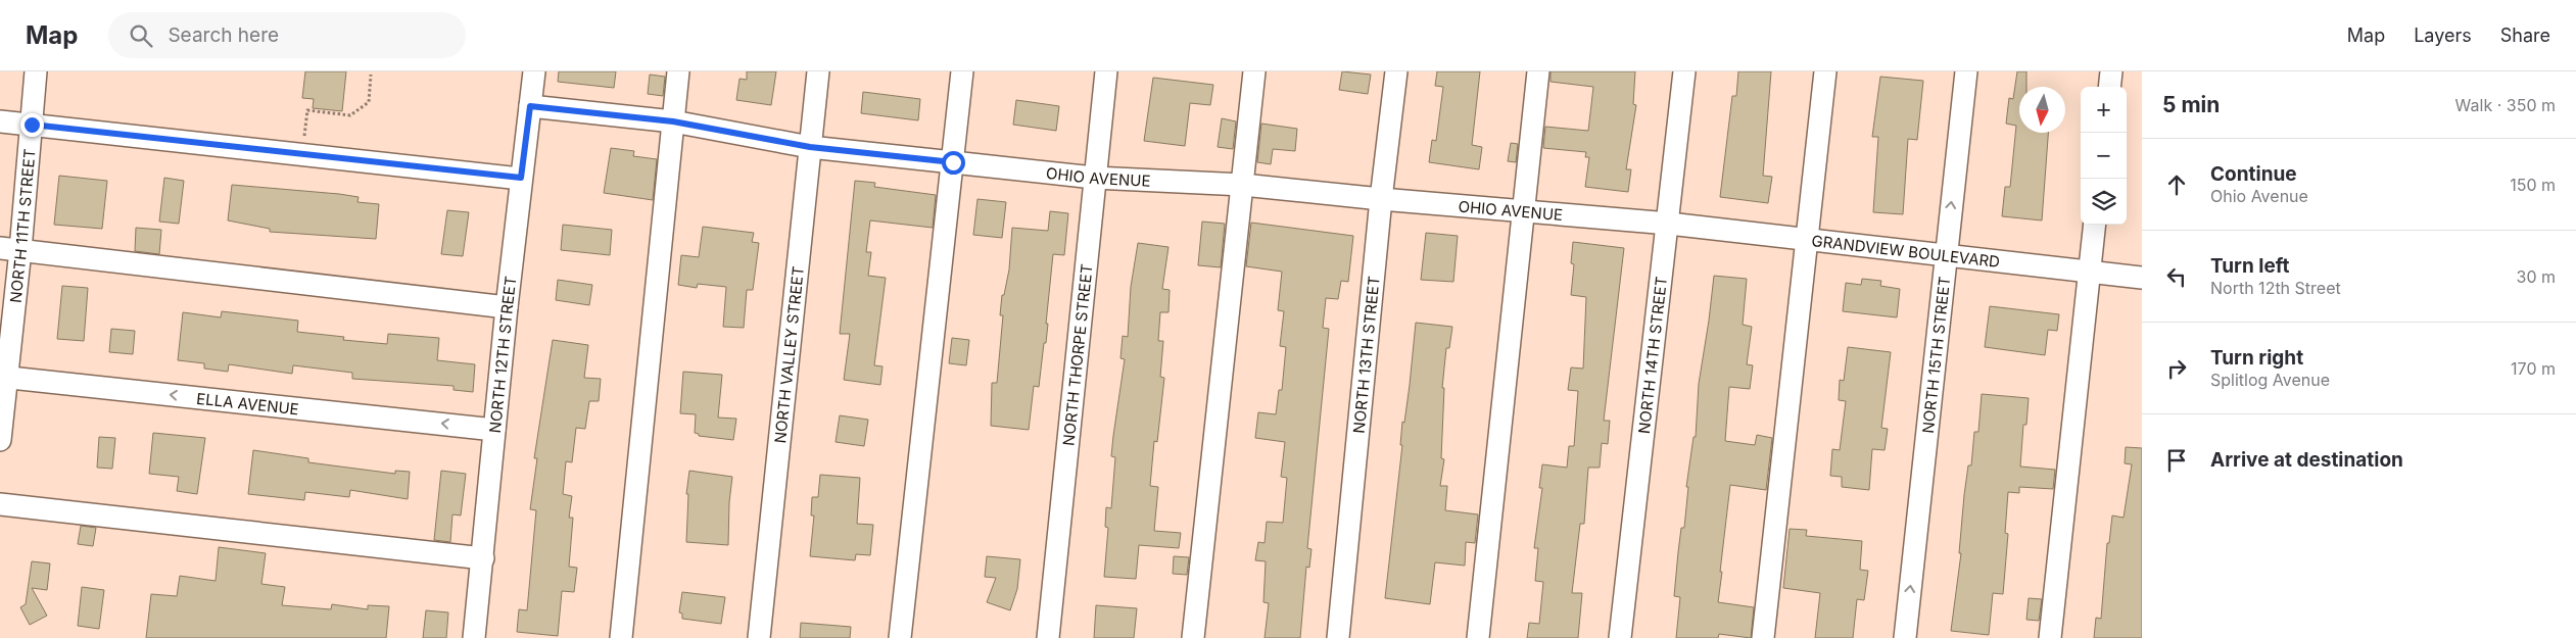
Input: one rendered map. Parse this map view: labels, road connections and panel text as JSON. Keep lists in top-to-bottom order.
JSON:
{
  "streets": {
    "street": [
      "OHIO AVENUE",
      "NORTH 11TH STREET",
      "GRANDVIEW BOULEVARD",
      "NORTH 12TH STREET",
      "NORTH VALLEY STREET",
      "NORTH THORPE STREET",
      "NORTH 13TH STREET",
      "NORTH 15TH STREET",
      "NORTH 14TH STREET",
      "ELLA AVENUE"
    ]
  },
  "crossings": [
    ["OHIO AVENUE", "GRANDVIEW BOULEVARD"],
    ["OHIO AVENUE", "NORTH 12TH STREET"],
    ["OHIO AVENUE", "NORTH VALLEY STREET"],
    ["OHIO AVENUE", "NORTH THORPE STREET"],
    ["OHIO AVENUE", "NORTH 13TH STREET"],
    ["OHIO AVENUE", "NORTH 14TH STREET"],
    ["NORTH 11TH STREET", "ELLA AVENUE"],
    ["GRANDVIEW BOULEVARD", "NORTH 15TH STREET"],
    ["GRANDVIEW BOULEVARD", "NORTH 14TH STREET"],
    ["NORTH 12TH STREET", "ELLA AVENUE"]
  ],
  "north": "bottom",
  "page": {
    "header": "Map",
    "search": "Search here",
    "nav": ["Map", "Layers", "Share"],
    "heading": ["5 min", "Walk · 350 m"],
    "map_buttons": ["+", "−"],
    "list": [
      ["Continue", "Ohio Avenue", "150 m"],
      ["Turn left", "North 12th Street", "30 m"],
      ["Turn right", "Splitlog Avenue", "170 m"],
      "Arrive at destination"
    ]
  }
}
